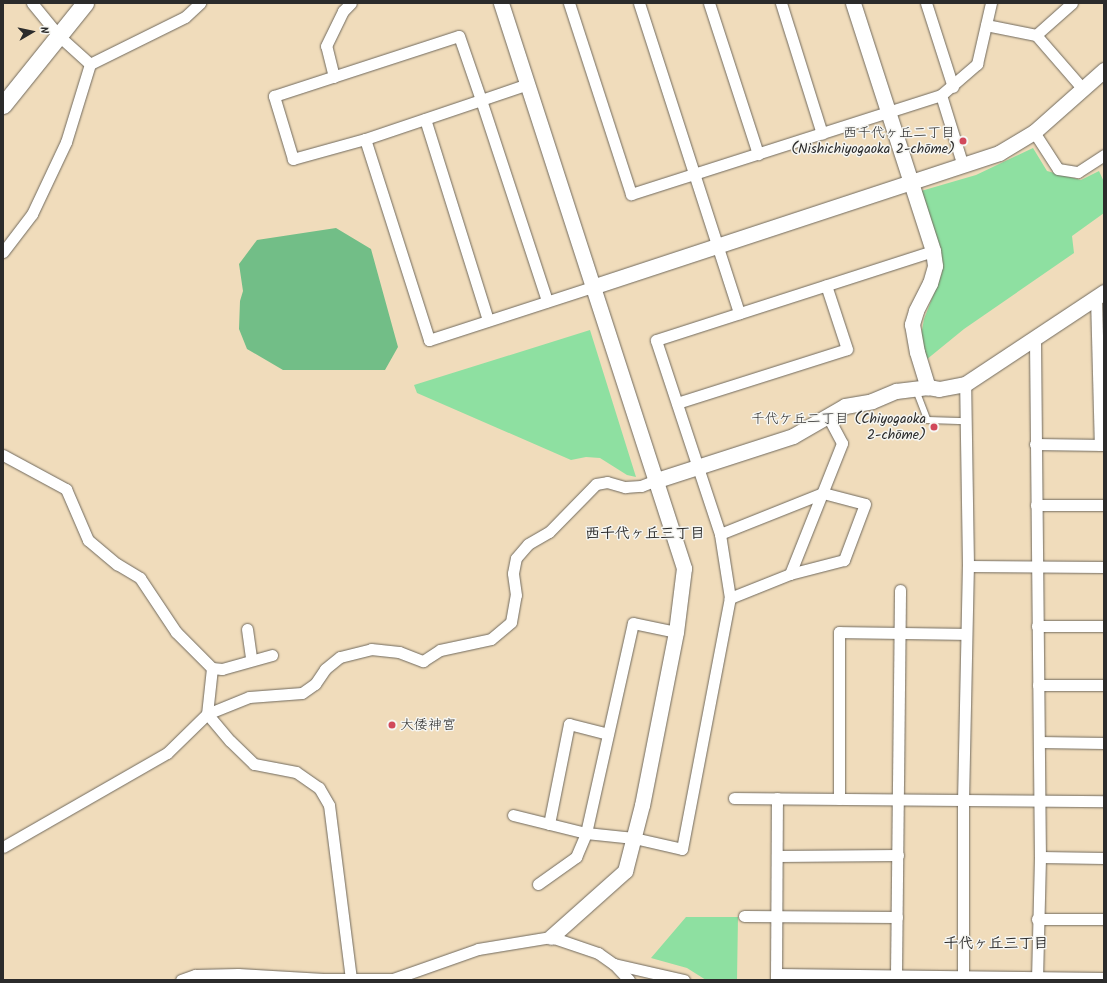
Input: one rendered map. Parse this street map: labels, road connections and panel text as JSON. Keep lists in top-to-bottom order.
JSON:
{
  "districts": ["西千代ヶ丘三丁目", "千代ヶ丘三丁目"],
  "places": ["西千代ヶ丘二丁目 (Nishichiyogaoka 2-chōme)", "千代ケ丘二丁目 (Chiyogaoka 2-chōme)", "大倭神宮"],
  "north": "right"
}
